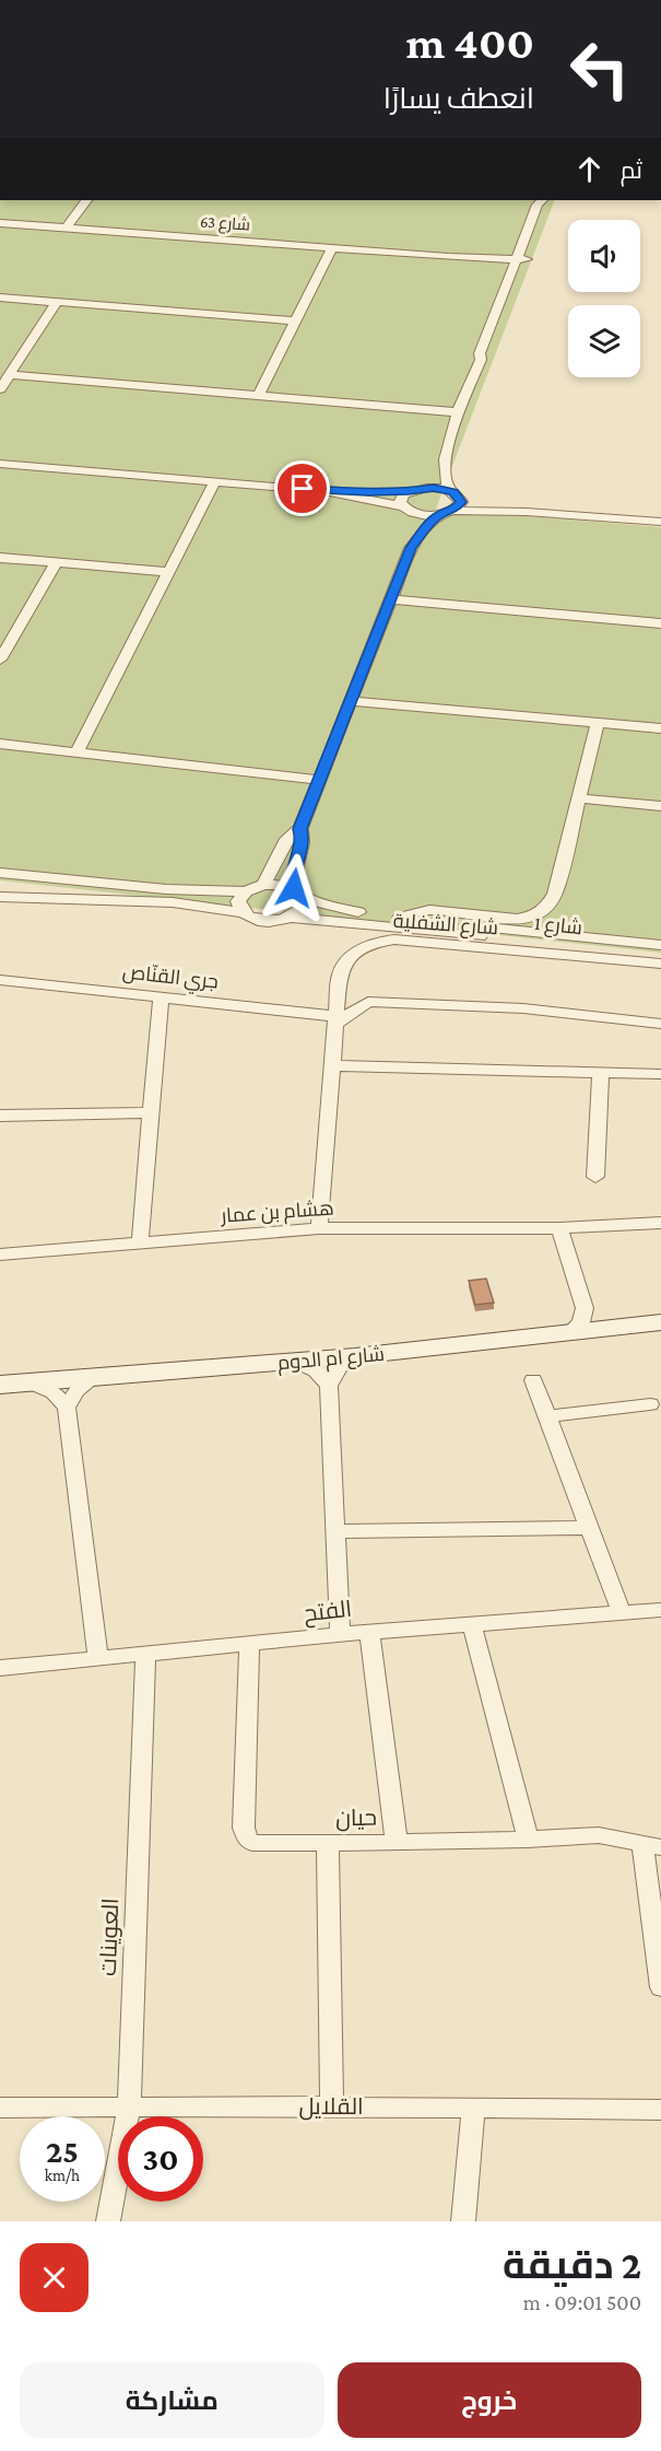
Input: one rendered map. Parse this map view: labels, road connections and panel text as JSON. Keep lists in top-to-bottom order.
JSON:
{
  "streets": {
    "street": [
      "شارع 63",
      "شارع الشفلية",
      "شارع 1",
      "جري القنّاص",
      "هشام بن عمار",
      "شارع ام الدوم",
      "الفتح",
      "حيان",
      "العوينات",
      "القلايل"
    ]
  },
  "crossings": [
    ["شارع الشفلية", "جري القنّاص"],
    ["شارع الشفلية", "هشام بن عمار"],
    ["الفتح", "حيان"],
    ["الفتح", "العوينات"],
    ["العوينات", "القلايل"]
  ],
  "page": {
    "turn": ["400 m", "انعطف يسارًا"],
    "then": "ثم",
    "speed": "25 km/h",
    "limit": "30",
    "heading": ["2 دقيقة", "500 m · 09:01"],
    "buttons": ["خروج", "مشاركة"]
  }
}
